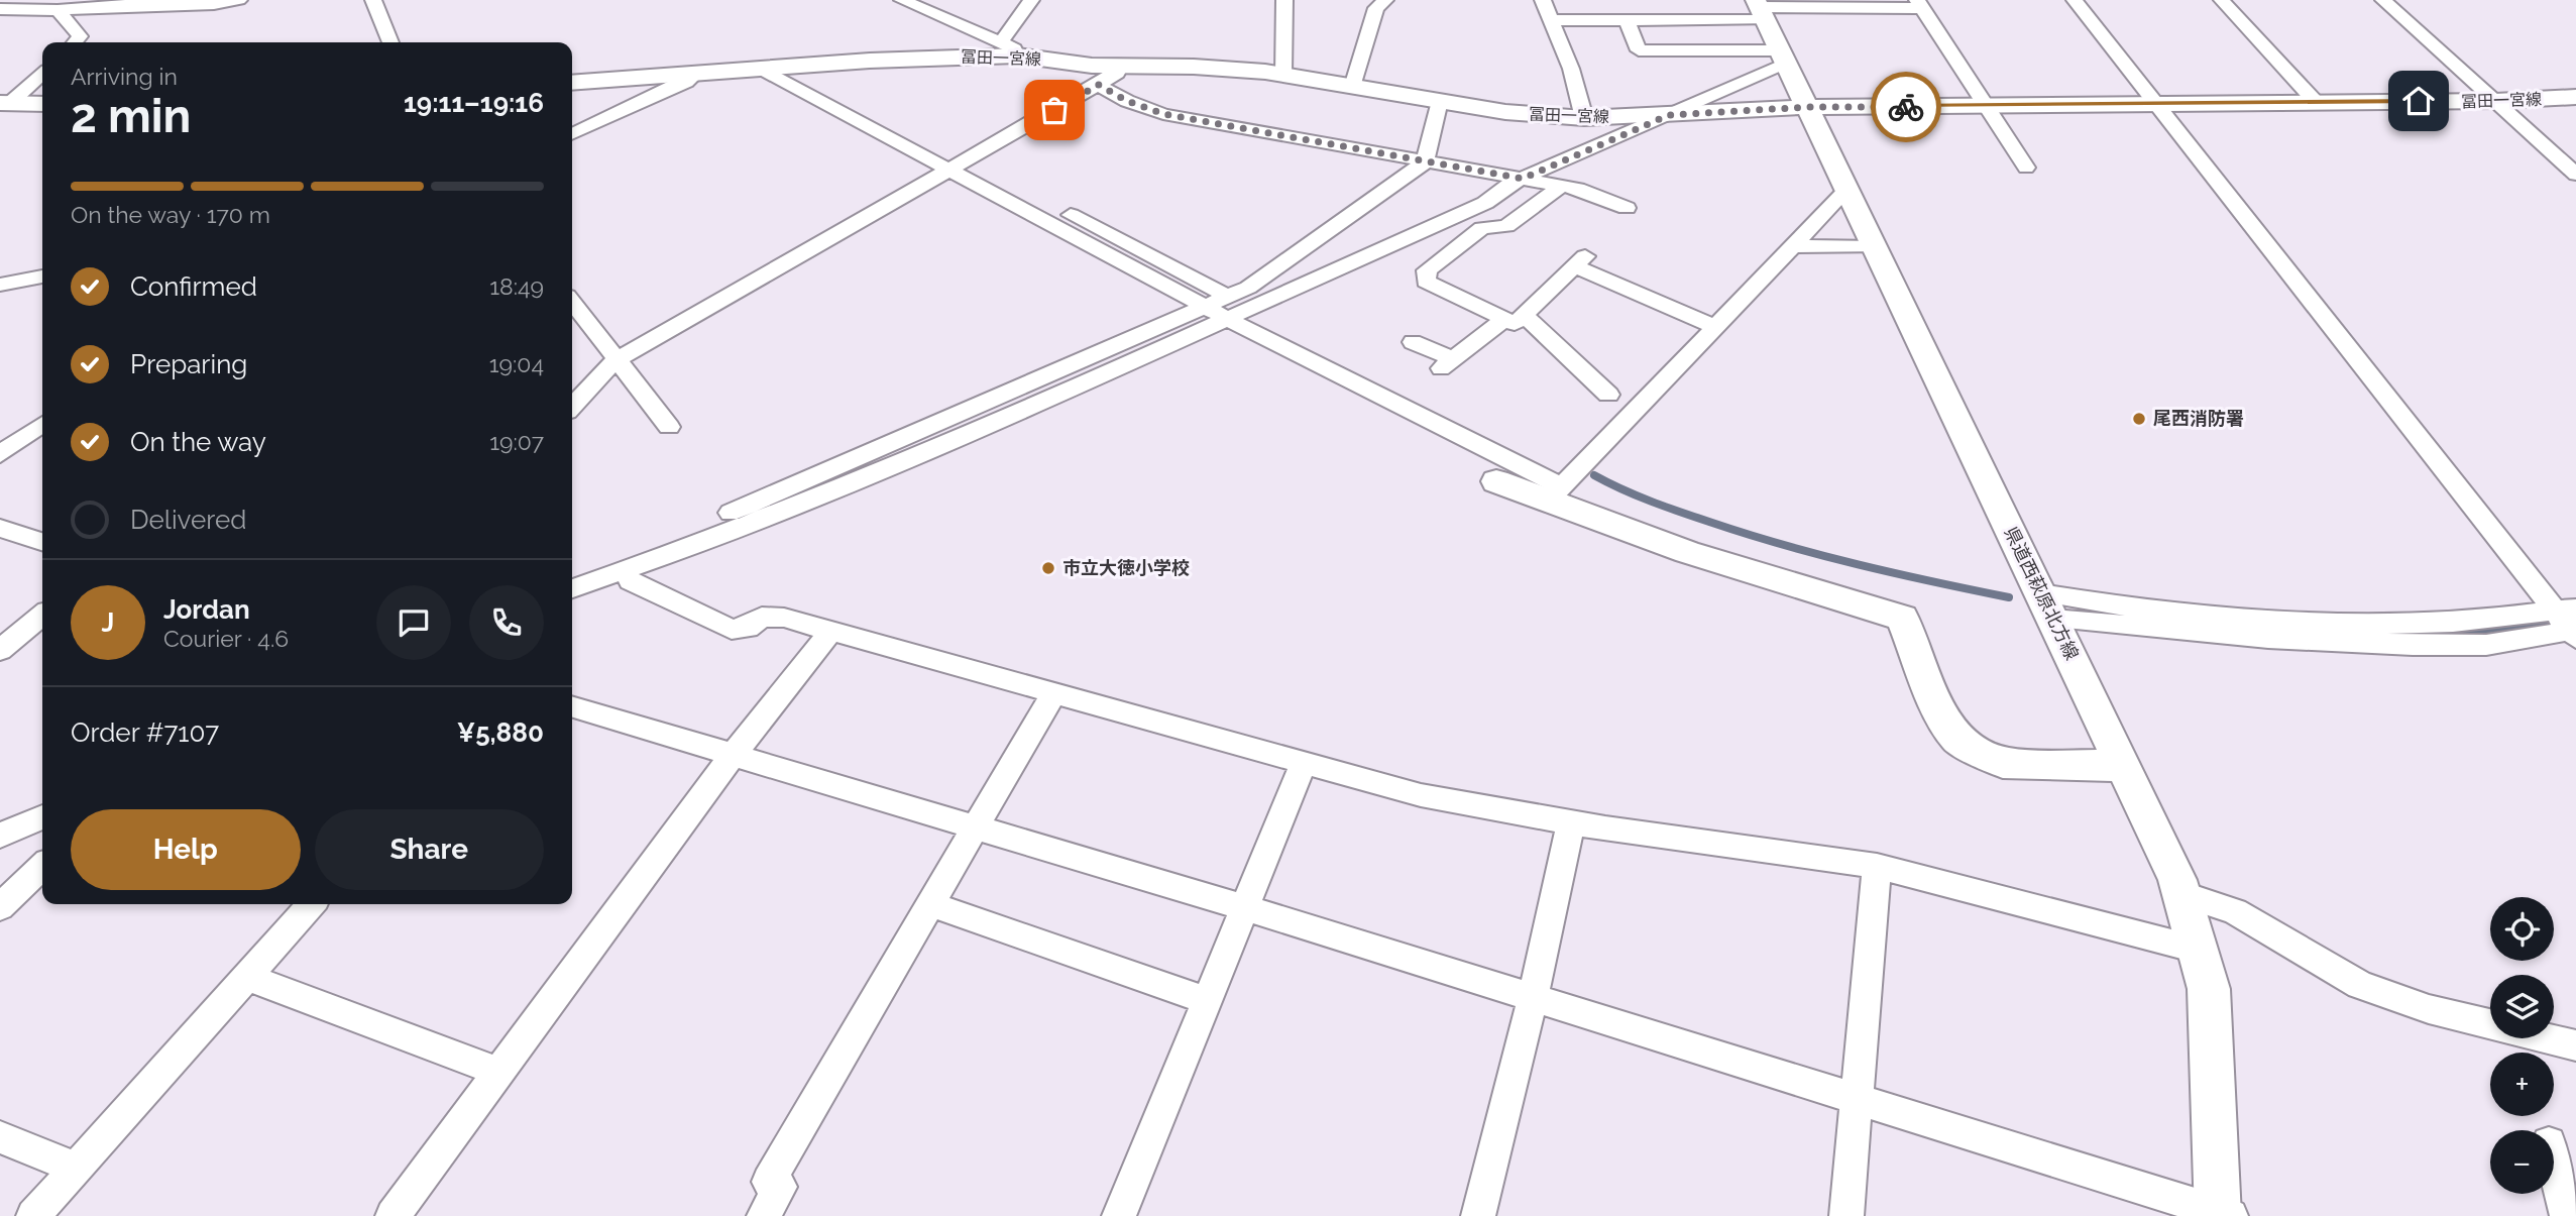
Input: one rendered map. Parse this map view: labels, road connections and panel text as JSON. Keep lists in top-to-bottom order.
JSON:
{
  "streets": {
    "main road": ["冨田一宮線", "県道西萩原北方線"]
  },
  "crossings": [
    ["冨田一宮線", "県道西萩原北方線"]
  ],
  "places": ["尾西消防署", "市立大徳小学校"],
  "page": {
    "heading": ["2 min", "Arriving in", "19:11–19:16"],
    "panel": [
      "Jordan",
      "Courier · 4.6",
      "Order #7107",
      "¥5,880"
    ],
    "bar": "On the way · 170 m",
    "list": [
      ["Confirmed", "18:49"],
      ["Preparing", "19:04"],
      ["On the way", "19:07"],
      "Delivered"
    ],
    "round": "J",
    "buttons": ["Help", "Share"],
    "map_buttons": ["+", "−"]
  }
}
